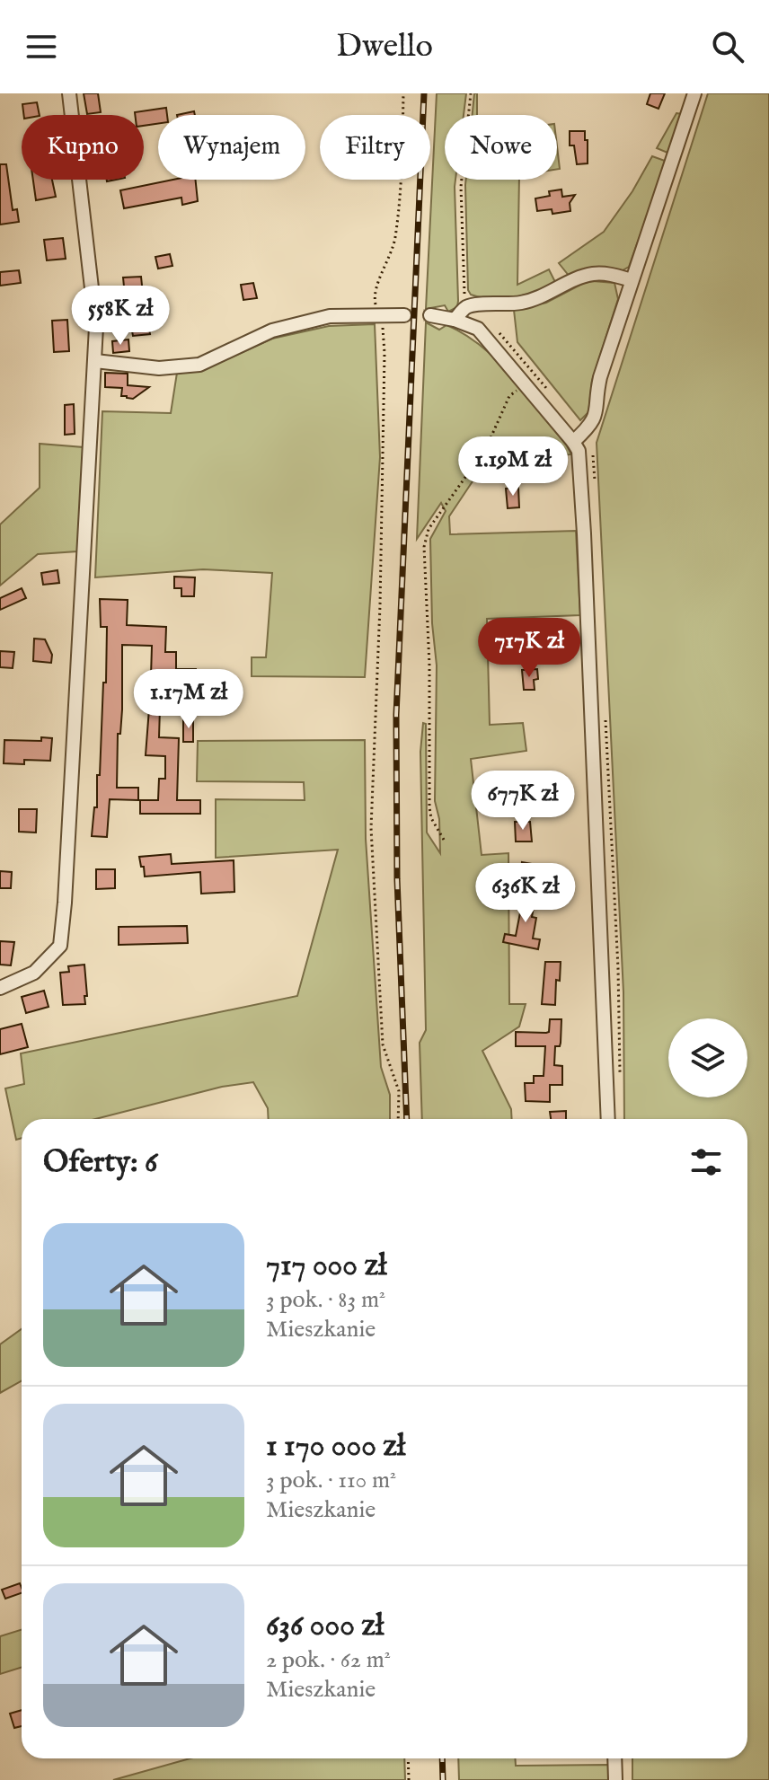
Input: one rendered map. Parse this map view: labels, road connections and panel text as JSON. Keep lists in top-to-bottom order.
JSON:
{
  "page": {
    "header": "Dwello",
    "chip": [
      "Kupno",
      "Wynajem",
      "Filtry",
      "Nowe"
    ],
    "price": [
      "558K zł",
      "1.19M zł",
      "717K zł",
      "1.17M zł",
      "677K zł",
      "636K zł"
    ],
    "heading": "Oferty: 6",
    "list": [
      {
        "name": "717 000 zł",
        "note": "3 pok. · 83 m² · Mieszkanie"
      },
      {
        "name": "1 170 000 zł",
        "note": "3 pok. · 110 m² · Mieszkanie"
      },
      {
        "name": "636 000 zł",
        "note": "2 pok. · 62 m² · Mieszkanie"
      }
    ]
  }
}
